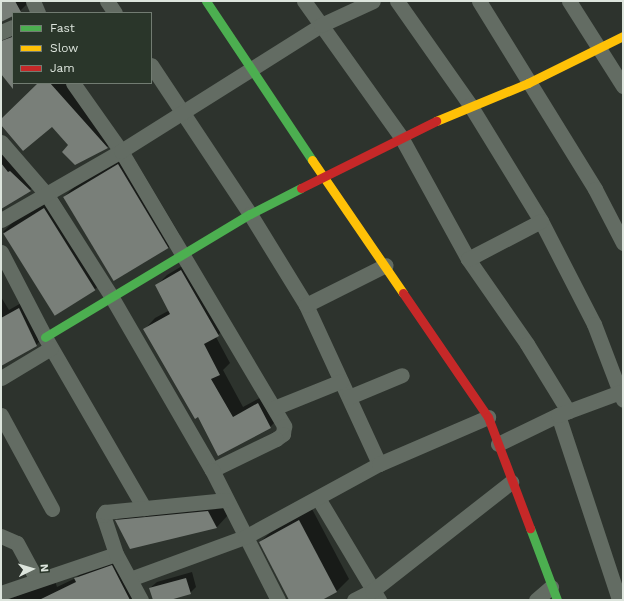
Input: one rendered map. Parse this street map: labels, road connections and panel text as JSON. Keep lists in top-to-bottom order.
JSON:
{
  "legend": ["Fast", "Slow", "Jam"],
  "north": "right"
}
